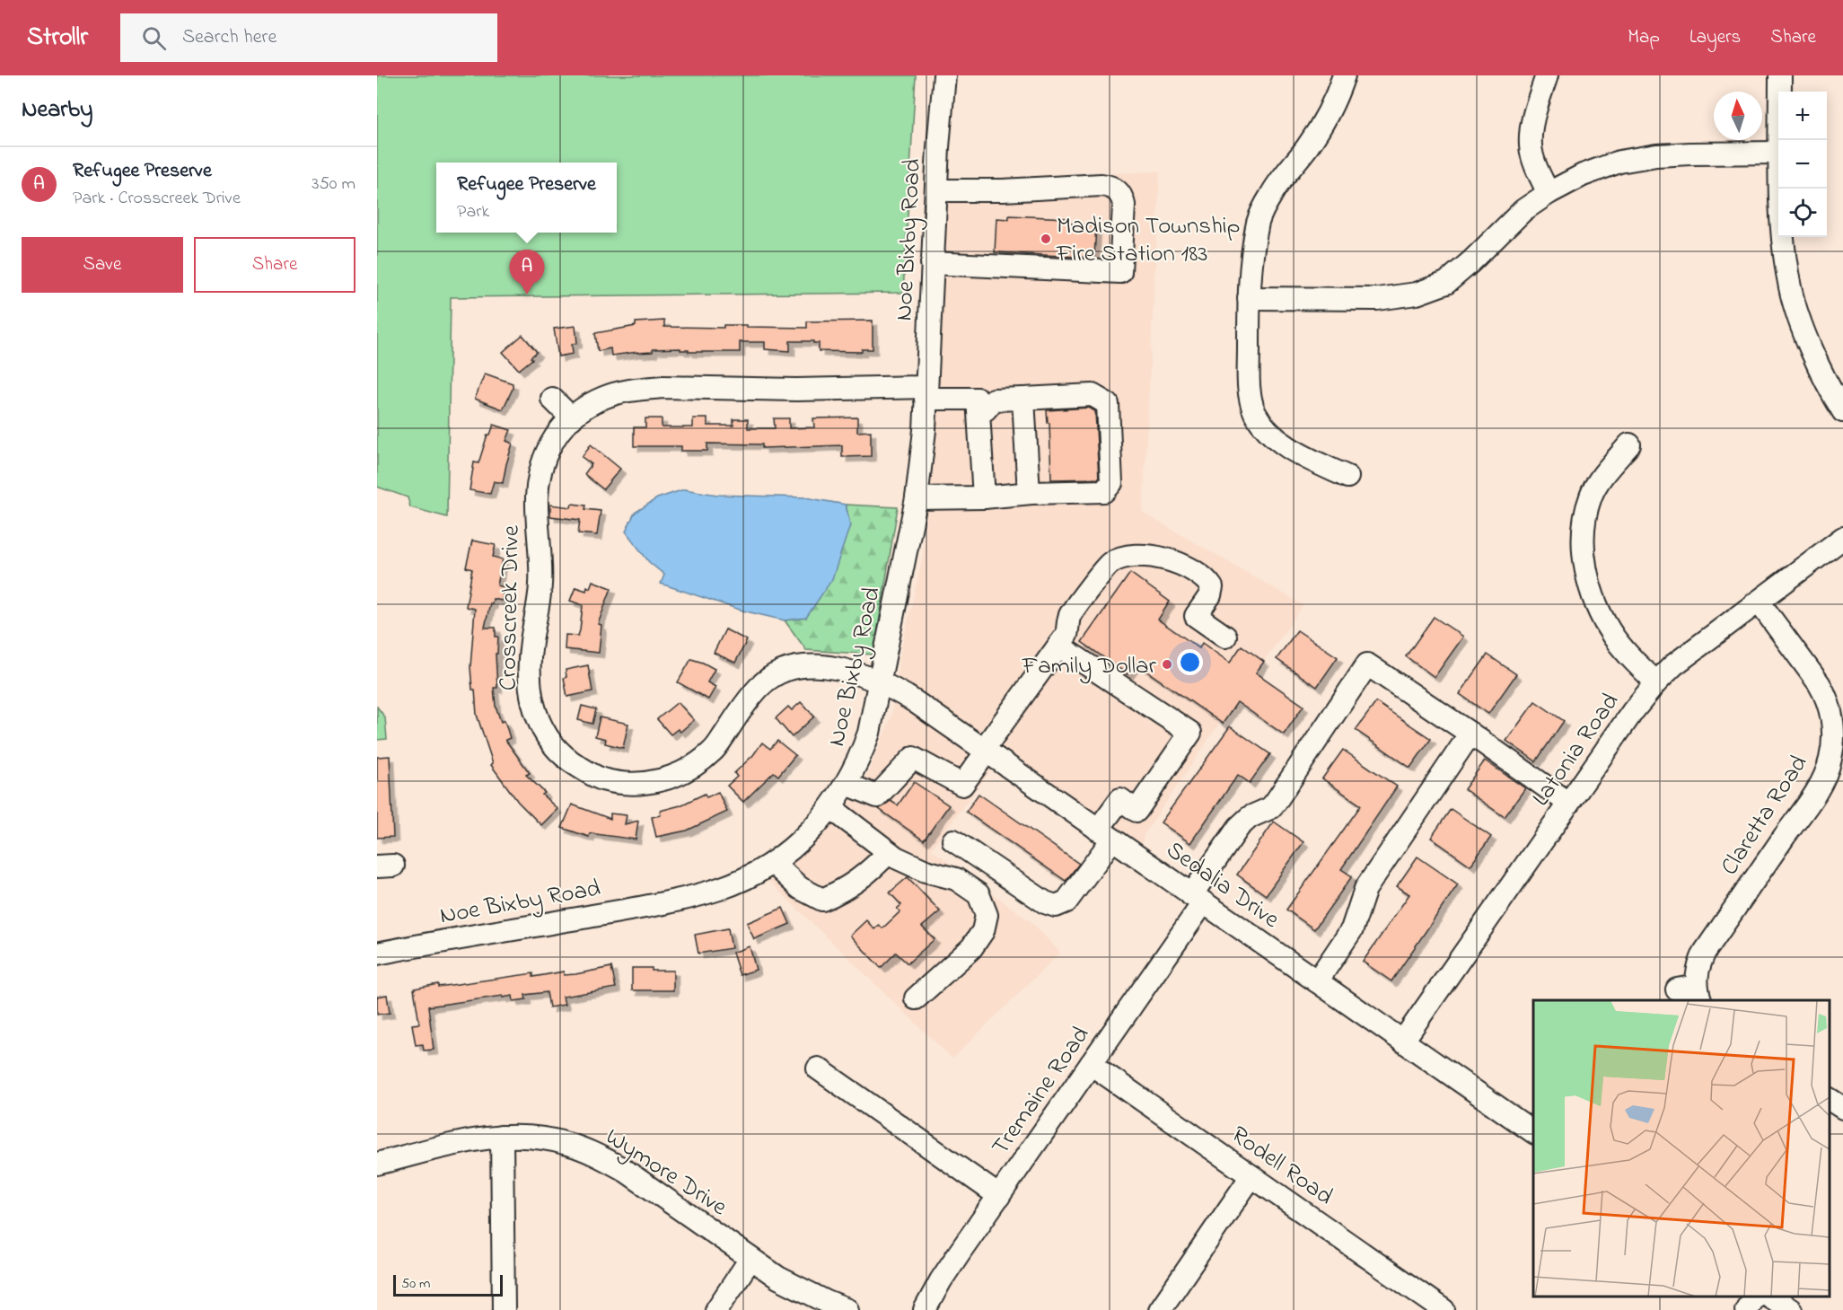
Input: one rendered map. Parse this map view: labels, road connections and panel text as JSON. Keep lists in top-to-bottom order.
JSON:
{
  "streets": {
    "street": [
      "Noe Bixby Road",
      "Crosscreek Drive",
      "Latonia Road",
      "Claretta Road",
      "Sedalia Drive",
      "Tremaine Road",
      "Rodell Road",
      "Wymore Drive"
    ]
  },
  "crossings": [
    ["Noe Bixby Road", "Crosscreek Drive"],
    ["Noe Bixby Road", "Sedalia Drive"],
    ["Crosscreek Drive", "Sedalia Drive"],
    ["Latonia Road", "Claretta Road"],
    ["Latonia Road", "Sedalia Drive"],
    ["Sedalia Drive", "Tremaine Road"],
    ["Tremaine Road", "Rodell Road"]
  ],
  "places": ["Madison Township Fire Station 183", "Family Dollar"],
  "scale_bar": "50 m",
  "north": "top",
  "page": {
    "header": "Strollr",
    "search": "Search here",
    "nav": ["Map", "Layers", "Share"],
    "heading": "Nearby",
    "map_buttons": ["+", "−"],
    "list": [
      {
        "mark": "A",
        "name": "Refugee Preserve",
        "note": "Park · Crosscreek Drive",
        "value": "350 m"
      }
    ],
    "popup": ["Refugee Preserve", "Park"],
    "buttons": ["Save", "Share"],
    "pins": "A",
    "scale": "50 m"
  }
}
